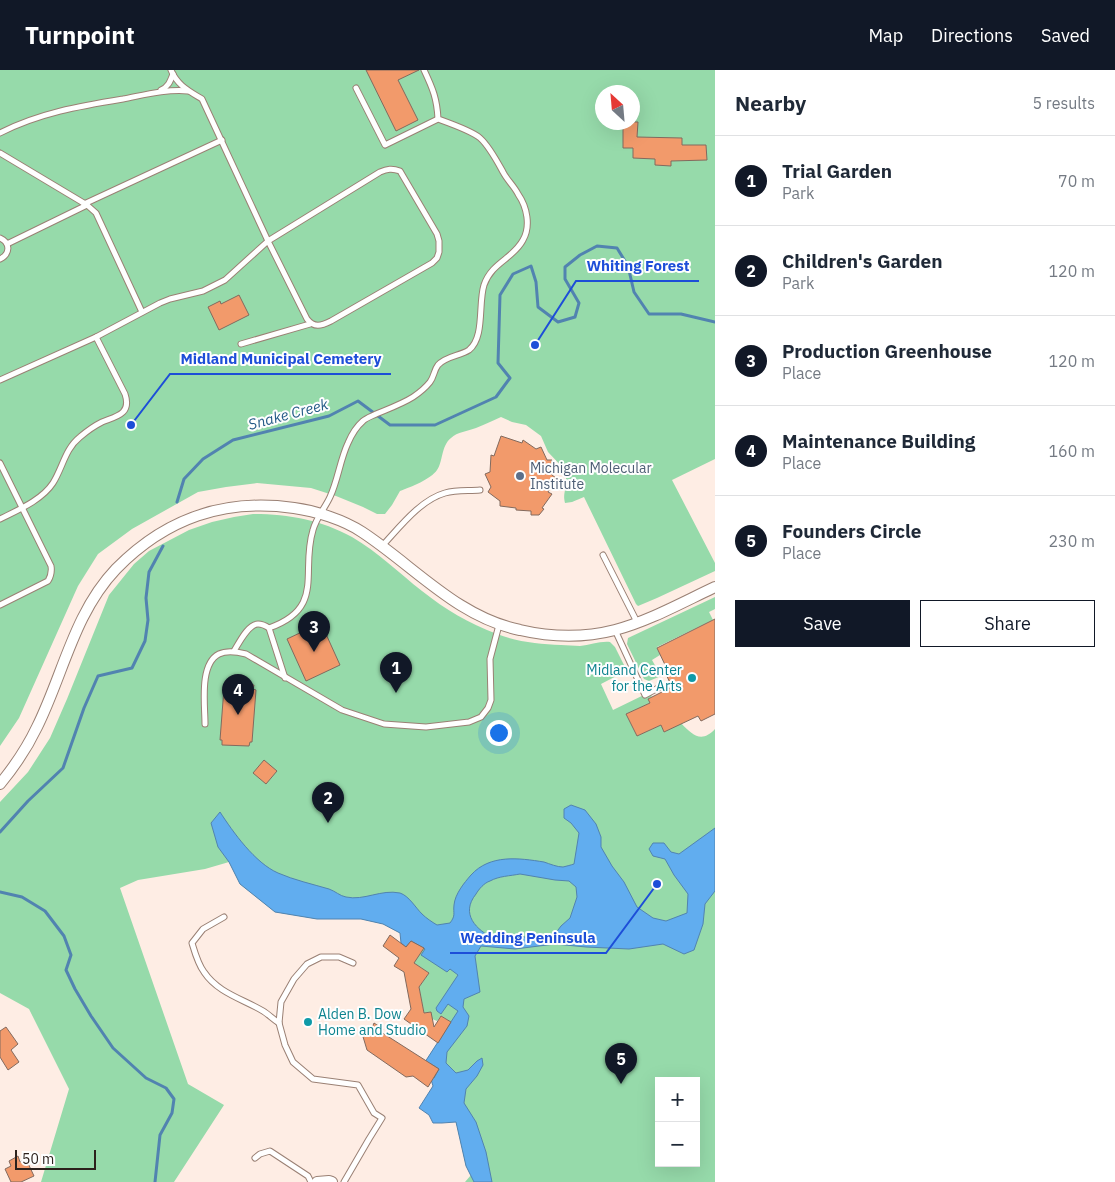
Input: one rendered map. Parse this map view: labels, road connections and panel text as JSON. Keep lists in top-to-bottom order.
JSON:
{
  "water": ["Snake Creek"],
  "places": [
    "Whiting Forest",
    "Midland Municipal Cemetery",
    "Michigan Molecular Institute",
    "Midland Center for the Arts",
    "Wedding Peninsula",
    "Alden B. Dow Home and Studio"
  ],
  "scale_bar": "50 m",
  "north": "top left",
  "page": {
    "header": "Turnpoint",
    "nav": ["Map", "Directions", "Saved"],
    "heading": ["Nearby", "5 results"],
    "list": [
      {
        "mark": "1",
        "name": "Trial Garden",
        "note": "Park",
        "value": "70 m"
      },
      {
        "mark": "2",
        "name": "Children's Garden",
        "note": "Park",
        "value": "120 m"
      },
      {
        "mark": "3",
        "name": "Production Greenhouse",
        "note": "Place",
        "value": "120 m"
      },
      {
        "mark": "4",
        "name": "Maintenance Building",
        "note": "Place",
        "value": "160 m"
      },
      {
        "mark": "5",
        "name": "Founders Circle",
        "note": "Place",
        "value": "230 m"
      }
    ],
    "buttons": ["Save", "Share"],
    "pins": [
      "3",
      "1",
      "4",
      "2",
      "5"
    ],
    "map_buttons": ["+", "−"],
    "scale": "50 m"
  }
}
